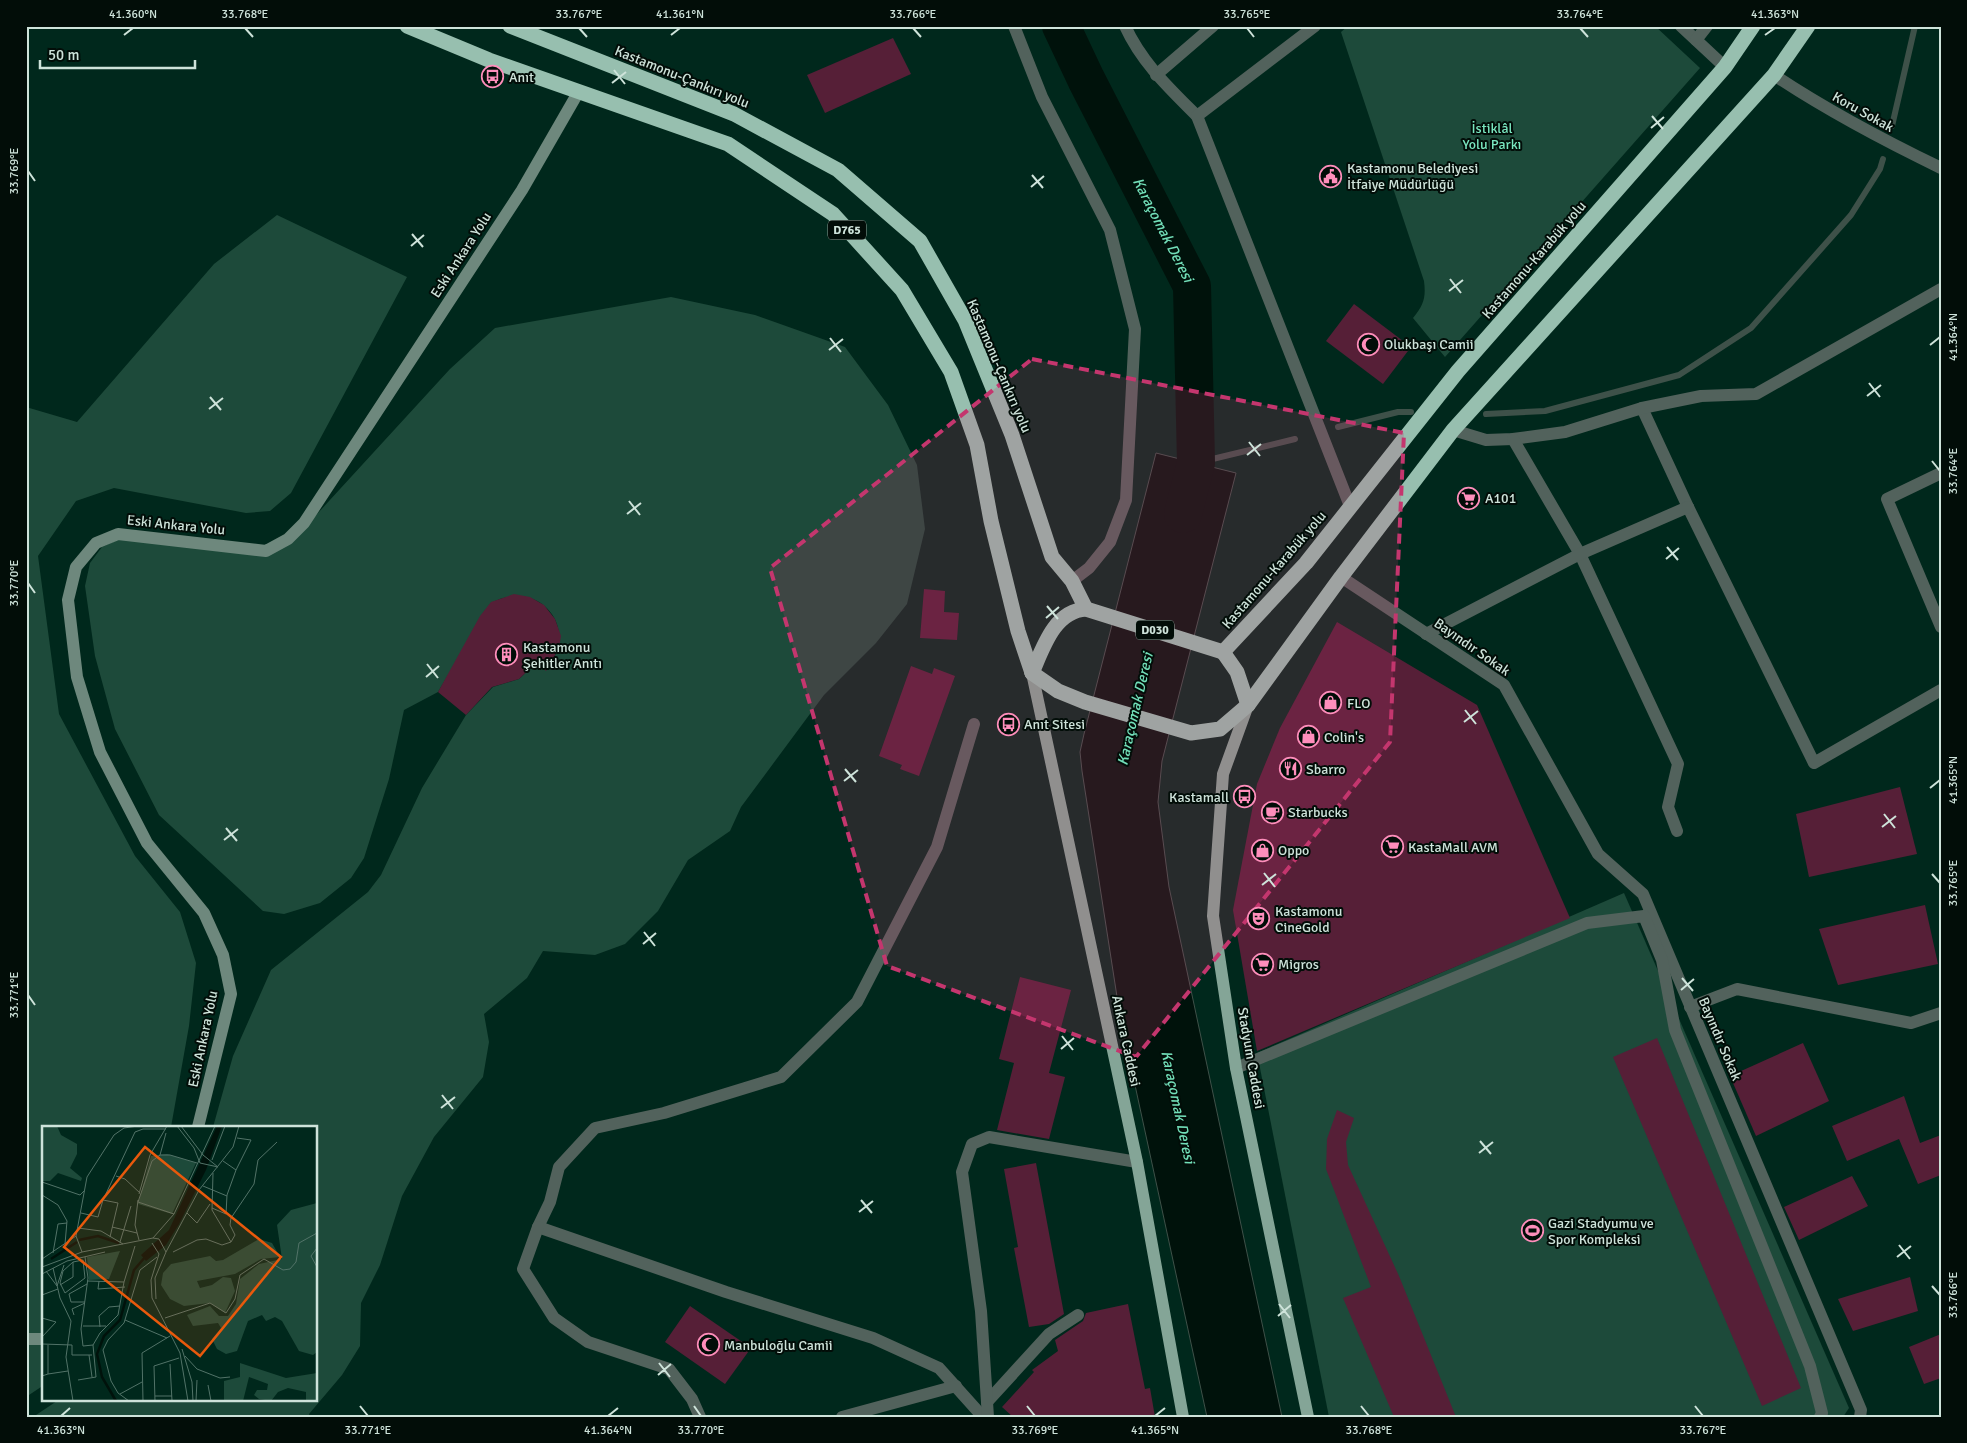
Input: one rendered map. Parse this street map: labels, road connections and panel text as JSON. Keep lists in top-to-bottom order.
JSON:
{
  "streets": {
    "highway": [
      "Kastamonu-Çankırı yolu",
      "D765",
      "Kastamonu-Karabük yolu",
      "D030"
    ],
    "main road": ["Ankara Caddesi", "Stadyum Caddesi"],
    "street": ["Koru Sokak", "Eski Ankara Yolu", "Bayındır Sokak"]
  },
  "crossings": [
    ["Kastamonu-Çankırı yolu", "D030"],
    ["D765", "Eski Ankara Yolu"],
    ["D765", "Ankara Caddesi"],
    ["Kastamonu-Karabük yolu", "D030"]
  ],
  "water": ["Karaçomak Deresi"],
  "parks": ["İstiklâl Yolu Parkı"],
  "places": {
    "bus stop": ["Anıt", "Anıt Sitesi", "Kastamall"],
    "public building": ["Kastamonu Belediyesi İtfaiye Müdürlüğü"],
    "mosque": ["Olukbaşı Camii", "Manbuloğlu Camii"],
    "supermarket": ["A101", "KastaMall AVM", "Migros"],
    "building": ["Kastamonu Şehitler Anıtı"],
    "shop": ["FLO", "Colin's", "Oppo"],
    "restaurant": ["Sbarro"],
    "cafe": ["Starbucks"],
    "theatre": ["Kastamonu CineGold"],
    "sports": ["Gazi Stadyumu ve Spor Kompleksi"]
  },
  "scale_bar": "50 m",
  "coordinates": [
    "41.360°N",
    "33.768°E",
    "33.767°E",
    "41.361°N",
    "33.766°E",
    "33.765°E",
    "33.764°E",
    "41.363°N",
    "33.769°E",
    "41.364°N",
    "33.770°E",
    "41.365°N",
    "33.771°E"
  ]
}
